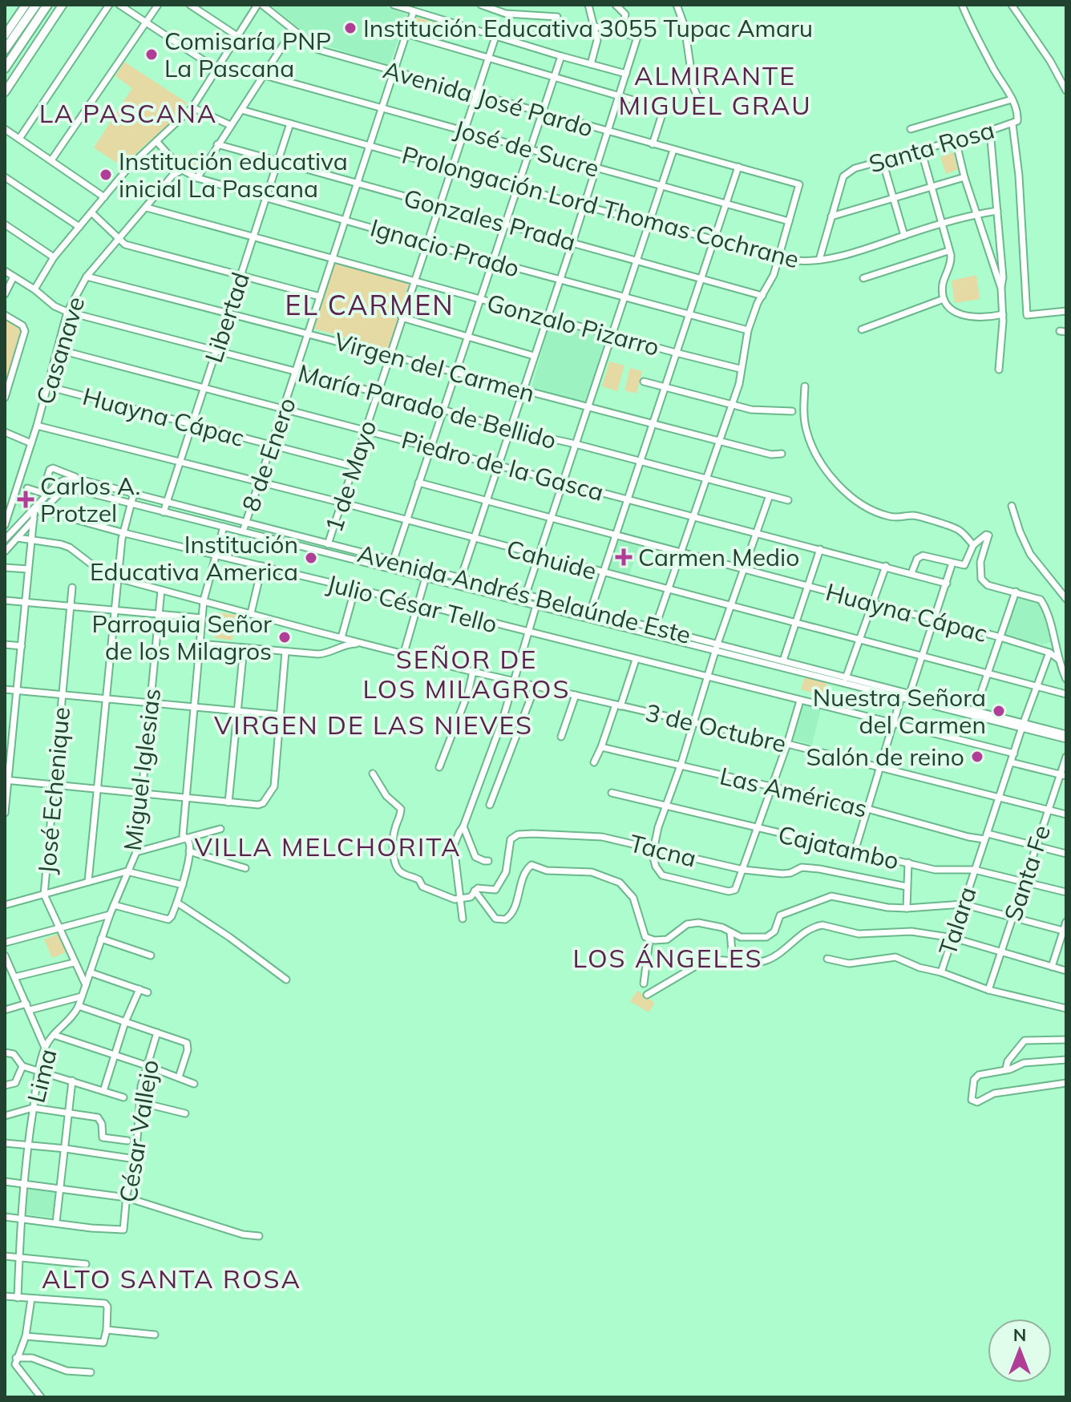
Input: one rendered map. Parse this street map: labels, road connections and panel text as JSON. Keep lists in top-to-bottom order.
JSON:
{
  "streets": {
    "street": [
      "Avenida José Pardo",
      "Santa Rosa",
      "José de Sucre",
      "Prolongación Lord Thomas Cochrane",
      "Gonzales Prada",
      "Ignacio Prado",
      "Libertad",
      "Gonzalo Pizarro",
      "Casanave",
      "Virgen del Carmen",
      "María Parado de Bellido",
      "Huayna Cápac",
      "8 de Enero",
      "Piedro de la Gasca",
      "1 de Mayo",
      "Cahuide",
      "Avenida Andrés Belaúnde Este",
      "Julio César Tello",
      "3 de Octubre",
      "Miguel Iglesias",
      "José Echenique",
      "Las Américas",
      "Cajatambo",
      "Tacna",
      "Santa Fe",
      "Talara",
      "Lima",
      "César Vallejo"
    ]
  },
  "crossings": [
    ["Avenida José Pardo", "José de Sucre"],
    ["Avenida José Pardo", "8 de Enero"],
    ["Avenida José Pardo", "1 de Mayo"],
    ["Santa Rosa", "Prolongación Lord Thomas Cochrane"],
    ["José de Sucre", "8 de Enero"],
    ["José de Sucre", "1 de Mayo"],
    ["Prolongación Lord Thomas Cochrane", "Libertad"],
    ["Prolongación Lord Thomas Cochrane", "8 de Enero"],
    ["Prolongación Lord Thomas Cochrane", "1 de Mayo"],
    ["Gonzales Prada", "Libertad"],
    ["Gonzales Prada", "8 de Enero"],
    ["Gonzales Prada", "1 de Mayo"],
    ["Ignacio Prado", "Libertad"],
    ["Ignacio Prado", "Casanave"],
    ["Ignacio Prado", "8 de Enero"],
    ["Ignacio Prado", "1 de Mayo"],
    ["Libertad", "Gonzalo Pizarro"],
    ["Libertad", "Virgen del Carmen"],
    ["Libertad", "María Parado de Bellido"],
    ["Libertad", "Huayna Cápac"],
    ["Libertad", "Piedro de la Gasca"],
    ["Libertad", "Cahuide"],
    ["Libertad", "Avenida Andrés Belaúnde Este"],
    ["Gonzalo Pizarro", "Casanave"],
    ["Gonzalo Pizarro", "8 de Enero"],
    ["Gonzalo Pizarro", "1 de Mayo"],
    ["Casanave", "Virgen del Carmen"],
    ["Casanave", "María Parado de Bellido"],
    ["Casanave", "Huayna Cápac"],
    ["Casanave", "Piedro de la Gasca"],
    ["Casanave", "Cahuide"],
    ["Virgen del Carmen", "8 de Enero"],
    ["Virgen del Carmen", "1 de Mayo"],
    ["María Parado de Bellido", "8 de Enero"],
    ["María Parado de Bellido", "1 de Mayo"],
    ["Huayna Cápac", "8 de Enero"],
    ["Huayna Cápac", "1 de Mayo"],
    ["Huayna Cápac", "Talara"],
    ["8 de Enero", "Piedro de la Gasca"],
    ["8 de Enero", "Cahuide"],
    ["8 de Enero", "Avenida Andrés Belaúnde Este"],
    ["Piedro de la Gasca", "1 de Mayo"],
    ["1 de Mayo", "Cahuide"],
    ["1 de Mayo", "Avenida Andrés Belaúnde Este"],
    ["Cahuide", "Talara"],
    ["Avenida Andrés Belaúnde Este", "Julio César Tello"],
    ["Avenida Andrés Belaúnde Este", "3 de Octubre"],
    ["Avenida Andrés Belaúnde Este", "Talara"],
    ["Julio César Tello", "Talara"],
    ["3 de Octubre", "Miguel Iglesias"],
    ["3 de Octubre", "Santa Fe"],
    ["3 de Octubre", "Talara"],
    ["Miguel Iglesias", "Lima"],
    ["José Echenique", "Lima"],
    ["Las Américas", "Santa Fe"],
    ["Las Américas", "Talara"],
    ["Cajatambo", "Santa Fe"],
    ["Cajatambo", "Talara"]
  ],
  "districts": [
    "ALMIRANTE MIGUEL GRAU",
    "LA PASCANA",
    "EL CARMEN",
    "SEÑOR DE LOS MILAGROS",
    "VIRGEN DE LAS NIEVES",
    "VILLA MELCHORITA",
    "LOS ÁNGELES",
    "ALTO SANTA ROSA"
  ],
  "places": {
    "other": [
      "Institución Educativa 3055 Tupac Amaru",
      "Comisaría PNP La Pascana",
      "Institución educativa inicial La Pascana",
      "Institución Educativa America",
      "Parroquia Señor de los Milagros",
      "Nuestra Señora del Carmen",
      "Salón de reino"
    ],
    "health": ["Carlos A. Protzel", "Carmen Medio"]
  },
  "north": "top"
}
